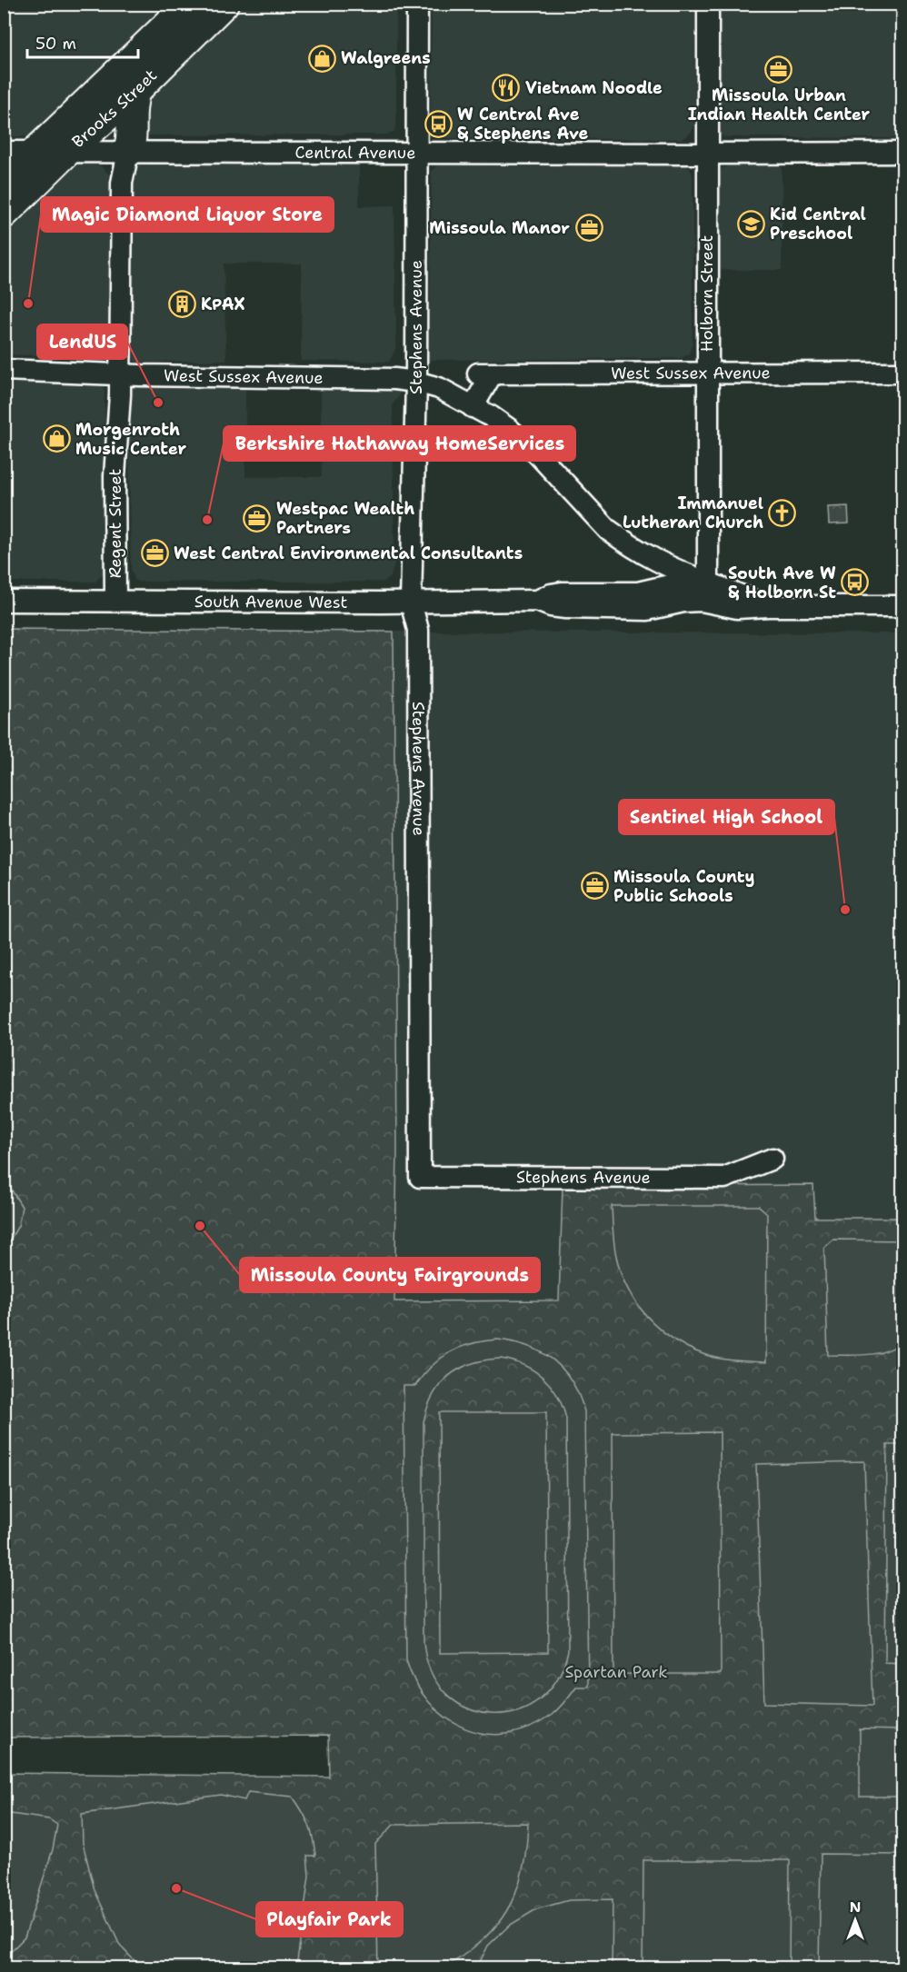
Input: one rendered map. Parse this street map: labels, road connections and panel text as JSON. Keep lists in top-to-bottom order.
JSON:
{
  "streets": {
    "highway": ["Brooks Street"],
    "street": [
      "Central Avenue",
      "Holborn Street",
      "Stephens Avenue",
      "West Sussex Avenue",
      "Regent Street",
      "South Avenue West"
    ]
  },
  "crossings": [
    ["Brooks Street", "Central Avenue"],
    ["Central Avenue", "Holborn Street"],
    ["Central Avenue", "Stephens Avenue"],
    ["Central Avenue", "Regent Street"],
    ["Holborn Street", "West Sussex Avenue"],
    ["Holborn Street", "South Avenue West"],
    ["Stephens Avenue", "West Sussex Avenue"],
    ["Stephens Avenue", "South Avenue West"],
    ["West Sussex Avenue", "Regent Street"],
    ["West Sussex Avenue", "South Avenue West"],
    ["Regent Street", "South Avenue West"]
  ],
  "parks": ["Spartan Park"],
  "places": {
    "shop": ["Walgreens", "Morgenroth Music Center"],
    "office": [
      "Missoula Urban Indian Health Center",
      "Missoula Manor",
      "Westpac Wealth Partners",
      "West Central Environmental Consultants",
      "Missoula County Public Schools"
    ],
    "restaurant": ["Vietnam Noodle"],
    "bus stop": ["W Central Ave & Stephens Ave", "South Ave W & Holborn St"],
    "school or university": ["Kid Central Preschool"],
    "other": [
      "Magic Diamond Liquor Store",
      "LendUS",
      "Berkshire Hathaway HomeServices",
      "Sentinel High School",
      "Missoula County Fairgrounds",
      "Playfair Park"
    ],
    "building": ["KPAX"],
    "church": ["Immanuel Lutheran Church"]
  },
  "scale_bar": "50 m",
  "north": "top"
}
